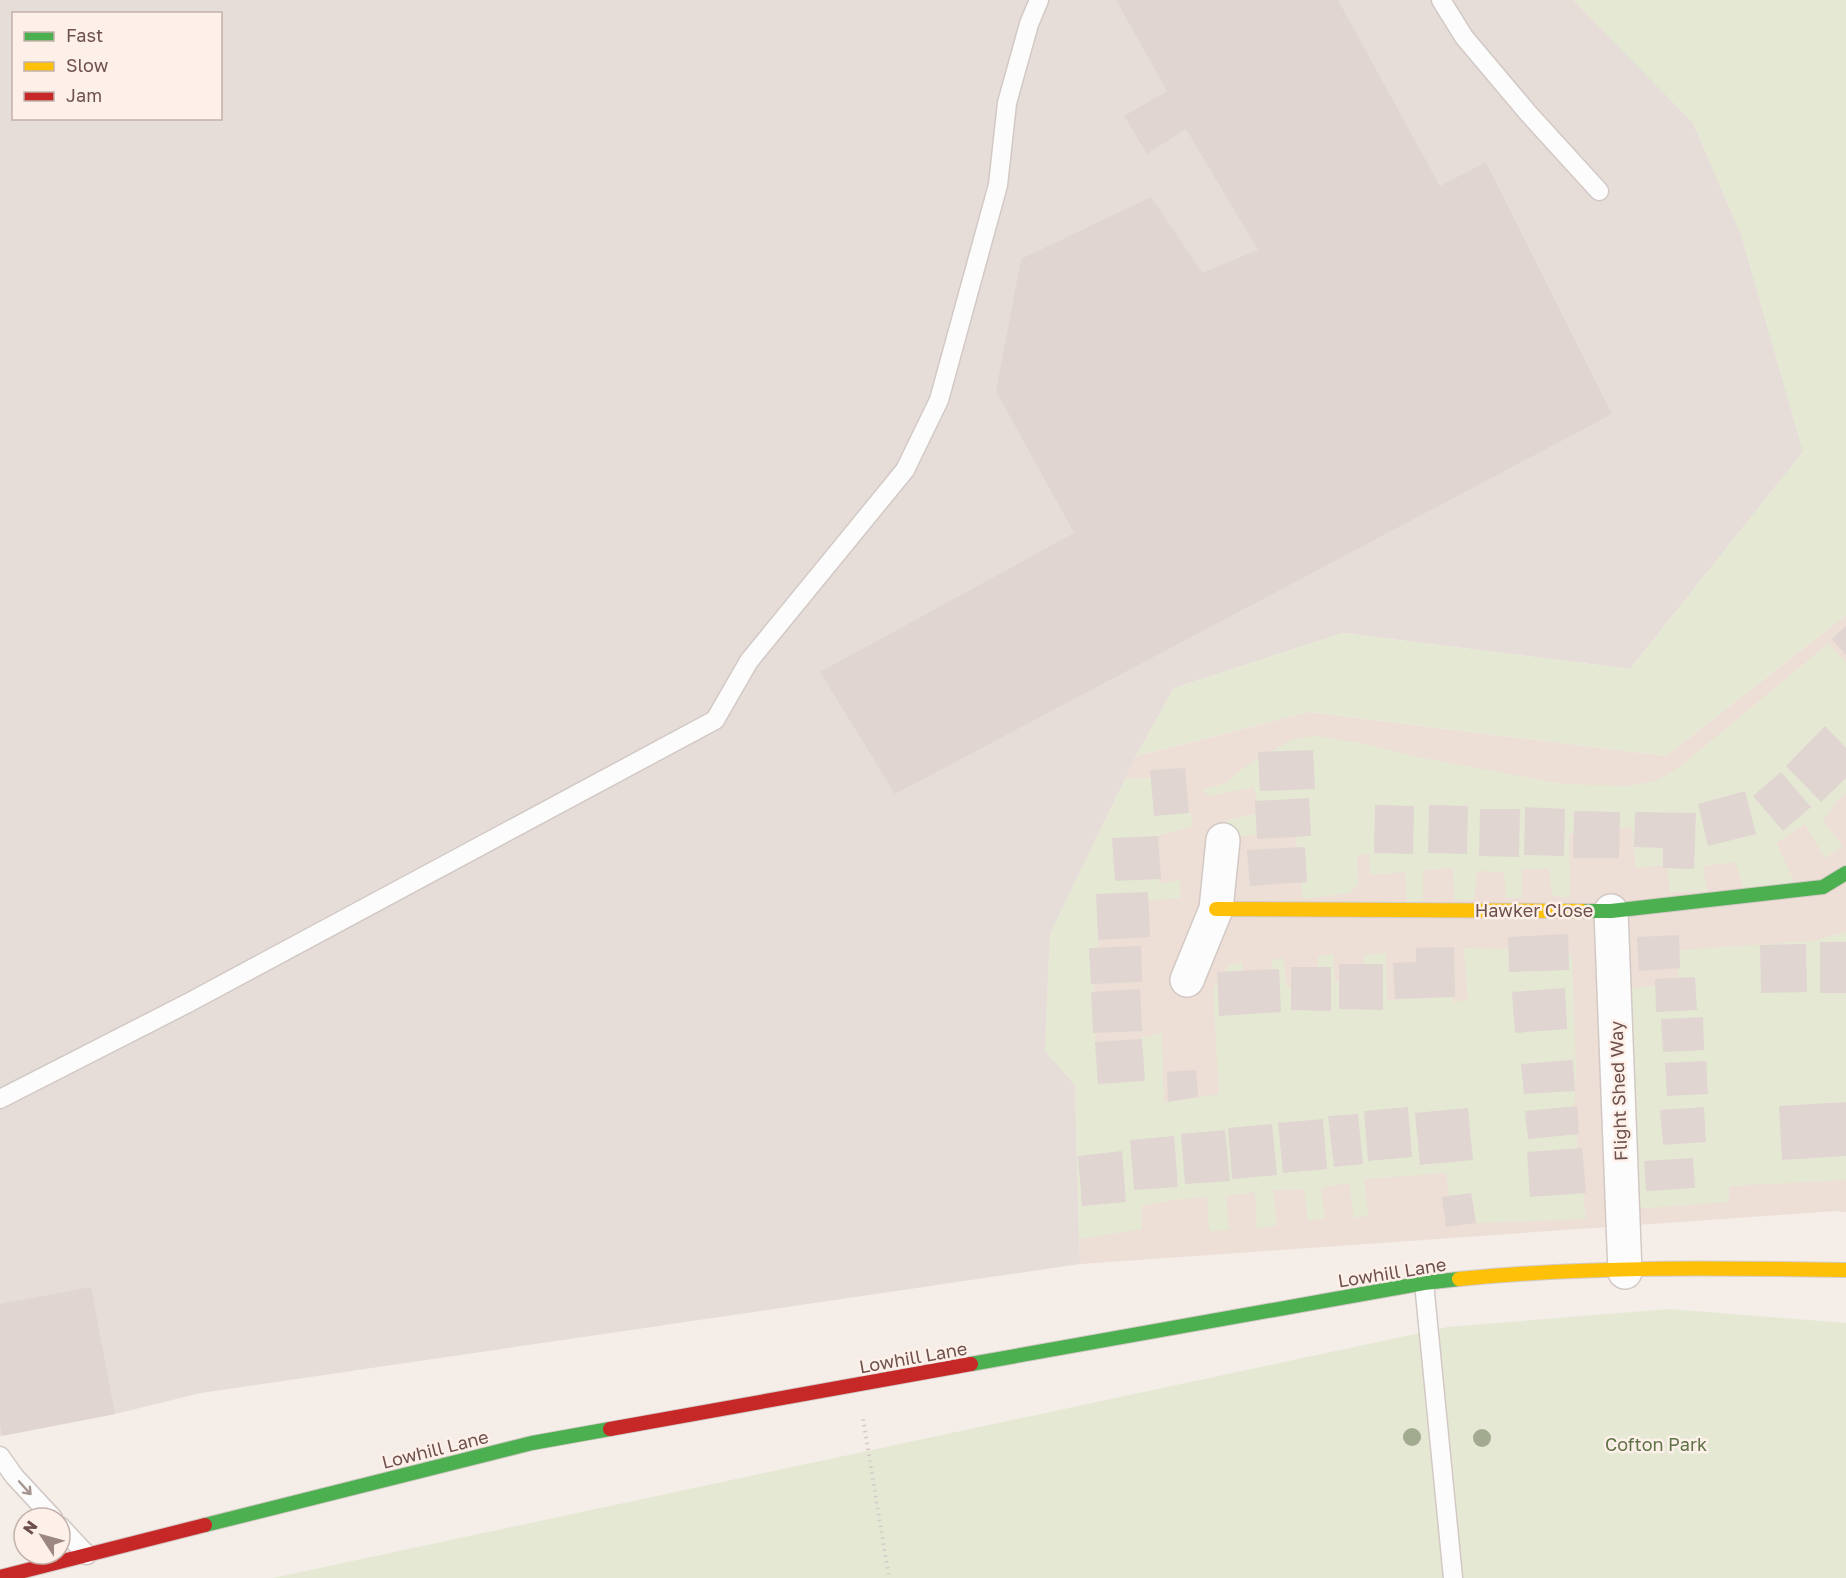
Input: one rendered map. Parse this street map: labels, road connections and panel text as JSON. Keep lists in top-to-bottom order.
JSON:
{
  "streets": {
    "street": ["Hawker Close", "Flight Shed Way", "Lowhill Lane"]
  },
  "crossings": [
    ["Hawker Close", "Flight Shed Way"],
    ["Flight Shed Way", "Lowhill Lane"]
  ],
  "parks": ["Cofton Park"],
  "legend": ["Fast", "Slow", "Jam"],
  "north": "top left"
}
